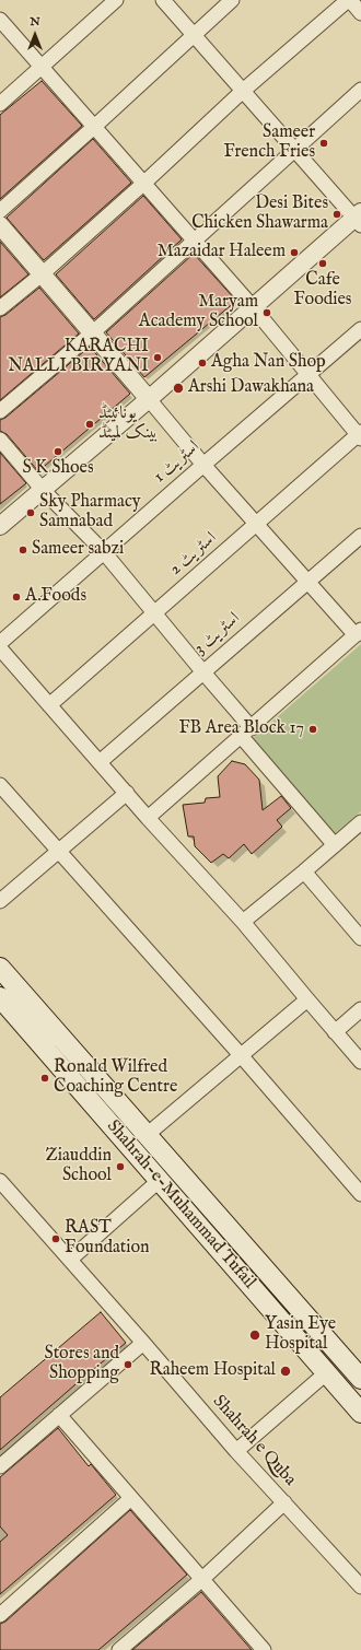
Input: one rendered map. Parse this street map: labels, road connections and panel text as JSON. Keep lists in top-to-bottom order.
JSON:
{
  "streets": {
    "main road": ["Shahrah-e-Muhammad Tufail"],
    "street": [
      "اسٹریٹ 1",
      "اسٹریٹ 2",
      "اسٹریٹ 3",
      "Shahrah e Quba"
    ]
  },
  "places": [
    "Sameer French Fries",
    "Desi Bites Chicken Shawarma",
    "Mazaidar Haleem",
    "Cafe Foodies",
    "Maryam Academy School",
    "KARACHI NALLI BIRYANI",
    "Agha Nan Shop",
    "Arshi Dawakhana",
    "یونائیٹڈ بینک لمیٹڈ",
    "S K Shoes",
    "Sky Pharmacy Samnabad",
    "Sameer sabzi",
    "A.Foods",
    "FB Area Block 17",
    "Ronald Wilfred Coaching Centre",
    "Ziauddin School",
    "RAST Foundation",
    "Yasin Eye Hospital",
    "Stores and Shopping",
    "Raheem Hospital"
  ],
  "north": "top"
}
